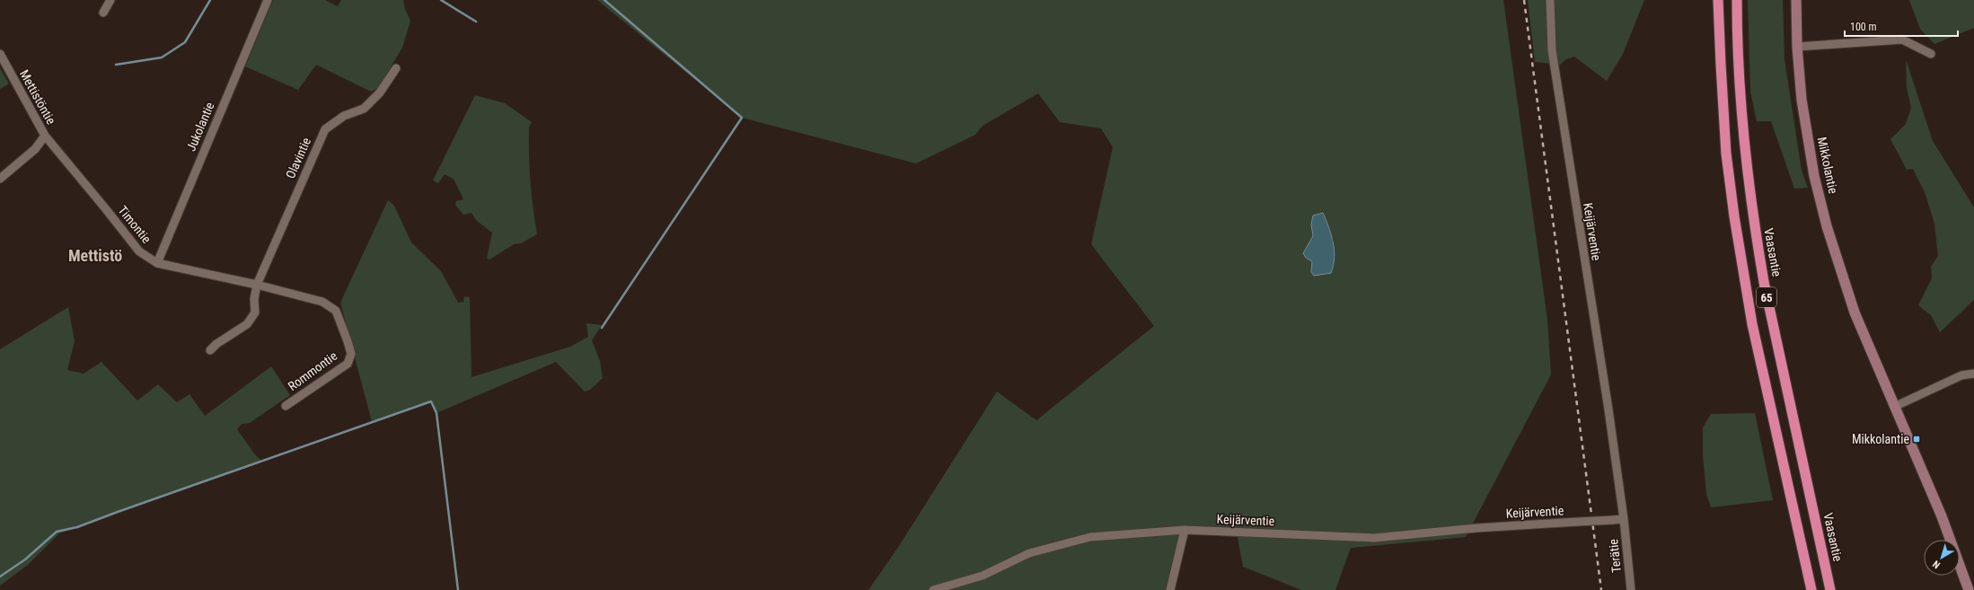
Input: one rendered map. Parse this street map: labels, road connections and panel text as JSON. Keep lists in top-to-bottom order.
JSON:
{
  "streets": {
    "highway": ["Vaasantie", "65"],
    "main road": ["Mikkolantie"],
    "street": [
      "Mettistöntie",
      "Jukolantie",
      "Olavintie",
      "Timontie",
      "Keijärventie",
      "Rommontie",
      "Terätie"
    ]
  },
  "crossings": [
    ["Mettistöntie", "Timontie"],
    ["Jukolantie", "Timontie"],
    ["Olavintie", "Timontie"],
    ["Olavintie", "Rommontie"],
    ["Timontie", "Rommontie"],
    ["Keijärventie", "Terätie"]
  ],
  "districts": ["Mettistö"],
  "places": {
    "transit": ["Mikkolantie"]
  },
  "scale_bar": "100 m",
  "north": "bottom left"
}
